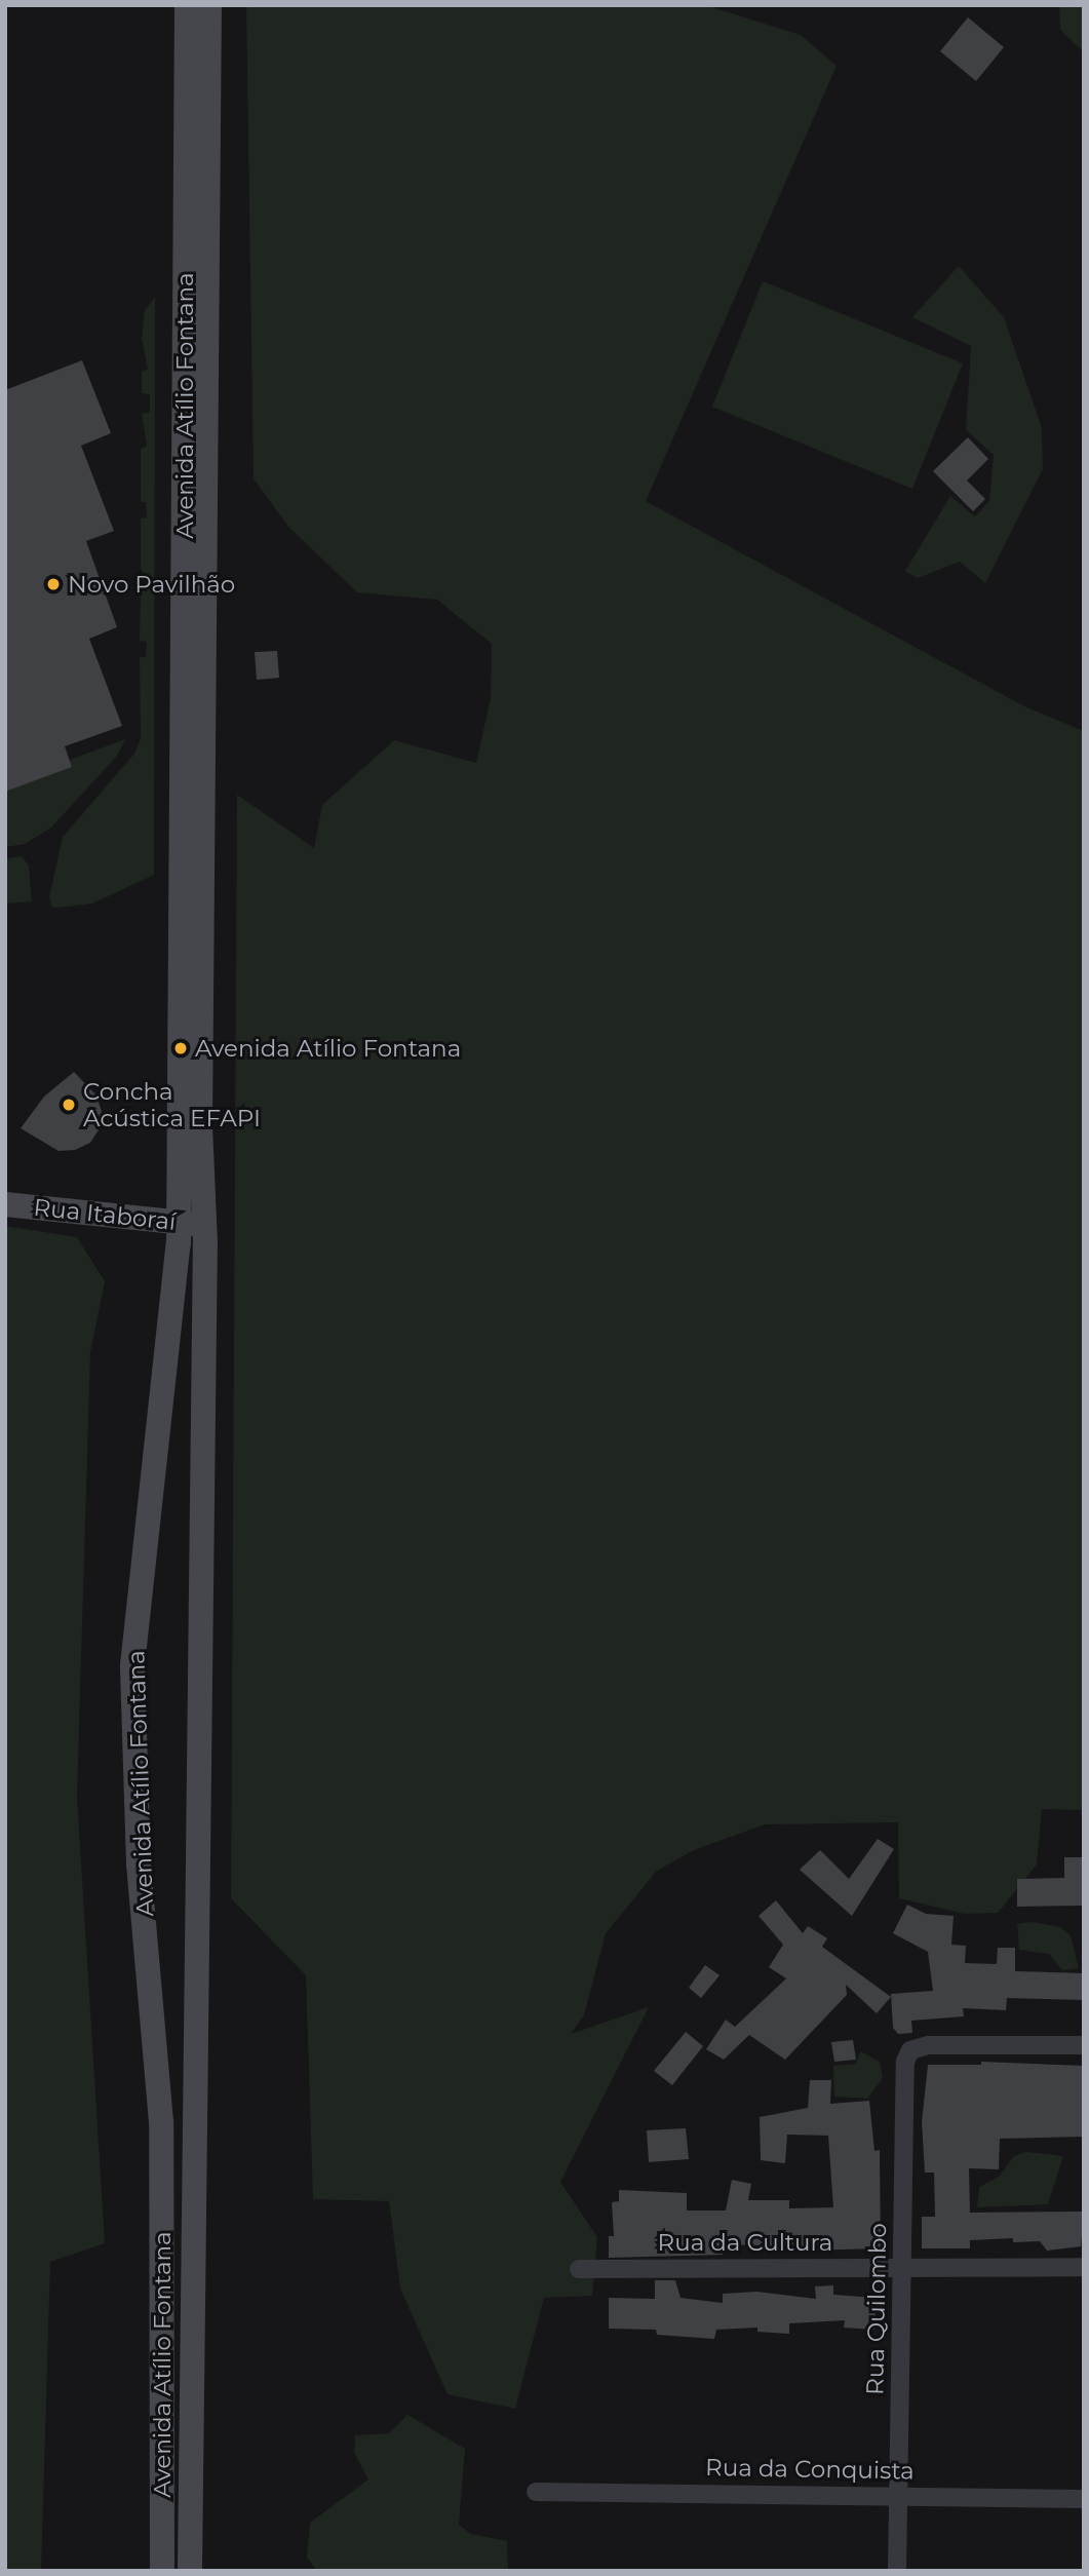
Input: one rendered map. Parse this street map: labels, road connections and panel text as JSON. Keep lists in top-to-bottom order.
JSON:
{
  "streets": {
    "main road": ["Avenida Atílio Fontana", "Rua Itaboraí"],
    "street": ["Rua da Cultura", "Rua Quilombo", "Rua da Conquista"]
  },
  "crossings": [
    ["Avenida Atílio Fontana", "Rua Itaboraí"],
    ["Rua da Cultura", "Rua Quilombo"],
    ["Rua Quilombo", "Rua da Conquista"]
  ],
  "places": ["Novo Pavilhão", "Avenida Atílio Fontana", "Concha Acústica EFAPI"]
}
